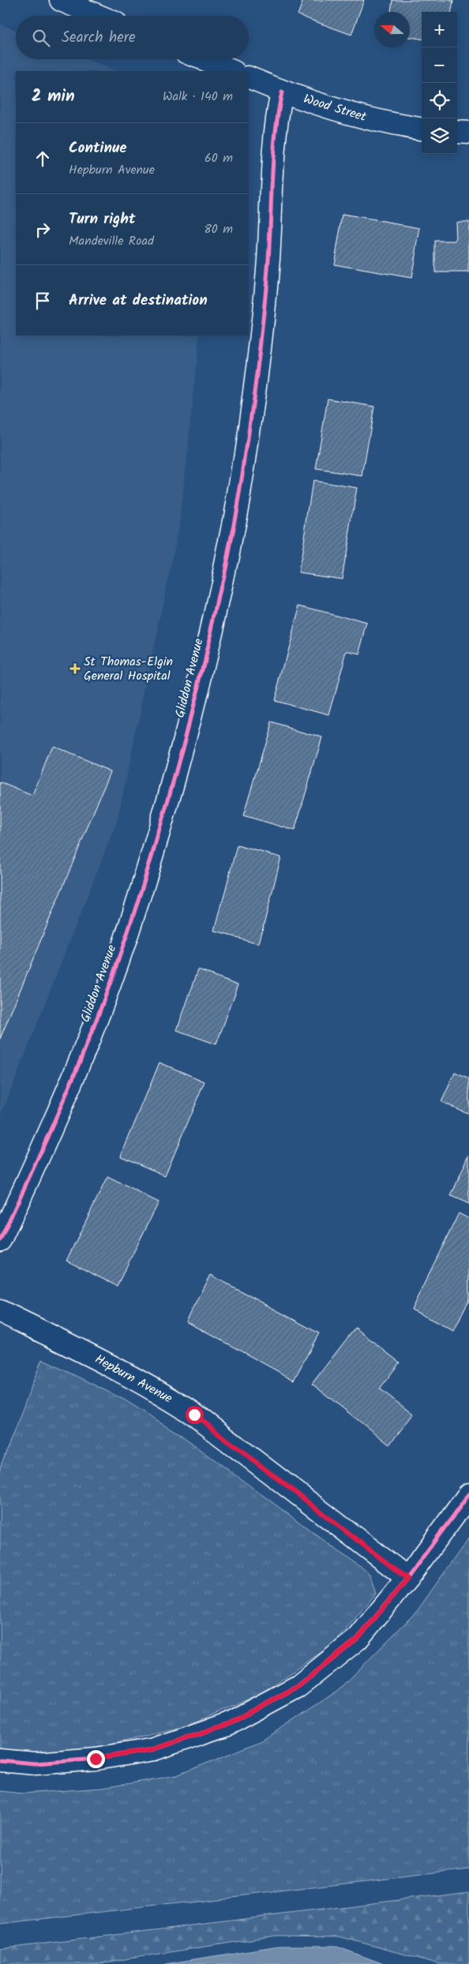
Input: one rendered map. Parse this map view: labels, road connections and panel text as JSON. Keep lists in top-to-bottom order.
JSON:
{
  "streets": {
    "street": ["Wood Street", "Gliddon Avenue", "Hepburn Avenue"]
  },
  "crossings": [
    ["Wood Street", "Gliddon Avenue"]
  ],
  "places": {
    "health": ["St Thomas-Elgin General Hospital"]
  },
  "north": "left",
  "page": {
    "map_buttons": ["+", "−"],
    "search": "Search here",
    "heading": ["2 min", "Walk · 140 m"],
    "list": [
      ["Continue", "Hepburn Avenue", "60 m"],
      ["Turn right", "Mandeville Road", "80 m"],
      "Arrive at destination"
    ]
  }
}
